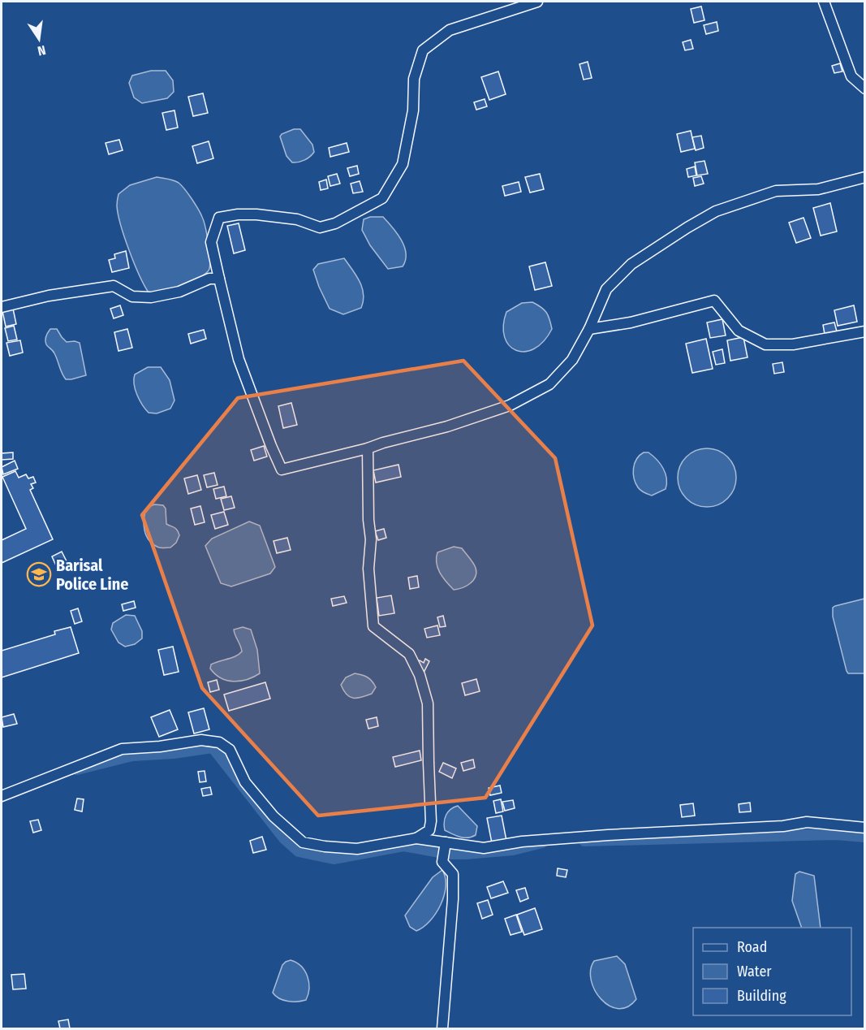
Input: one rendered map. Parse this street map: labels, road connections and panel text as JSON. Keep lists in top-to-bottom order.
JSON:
{
  "places": {
    "school or university": ["Barisal Police Line"]
  },
  "legend": ["Road", "Water", "Building"],
  "north": "bottom"
}
